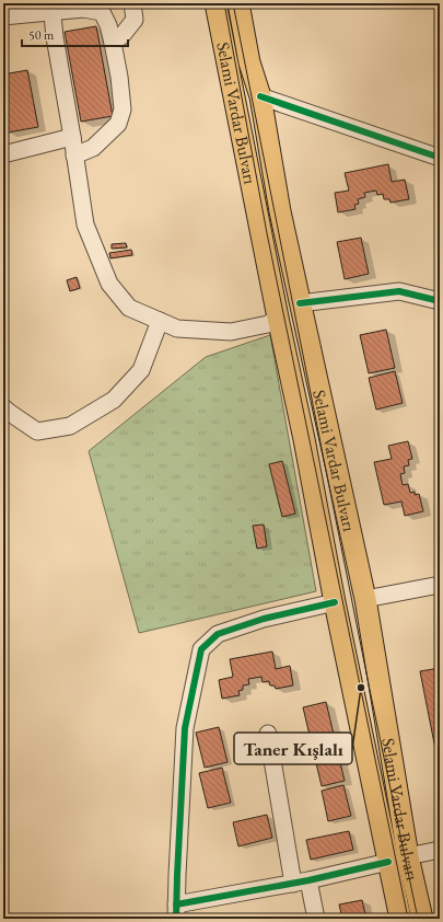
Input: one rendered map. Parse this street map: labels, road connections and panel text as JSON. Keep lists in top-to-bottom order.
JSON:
{
  "streets": {
    "main road": ["Selami Vardar Bulvarı"]
  },
  "places": ["Taner Kışlalı"],
  "scale_bar": "50 m"
}
